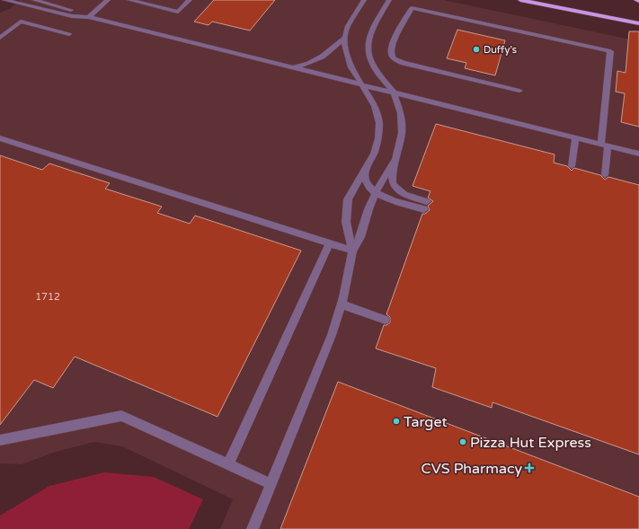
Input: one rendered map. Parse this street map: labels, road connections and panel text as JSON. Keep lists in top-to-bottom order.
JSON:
{
  "places": {
    "other": ["Duffy’s", "Target", "Pizza Hut Express"],
    "health": ["CVS Pharmacy"]
  },
  "house_numbers": ["1712"]
}
